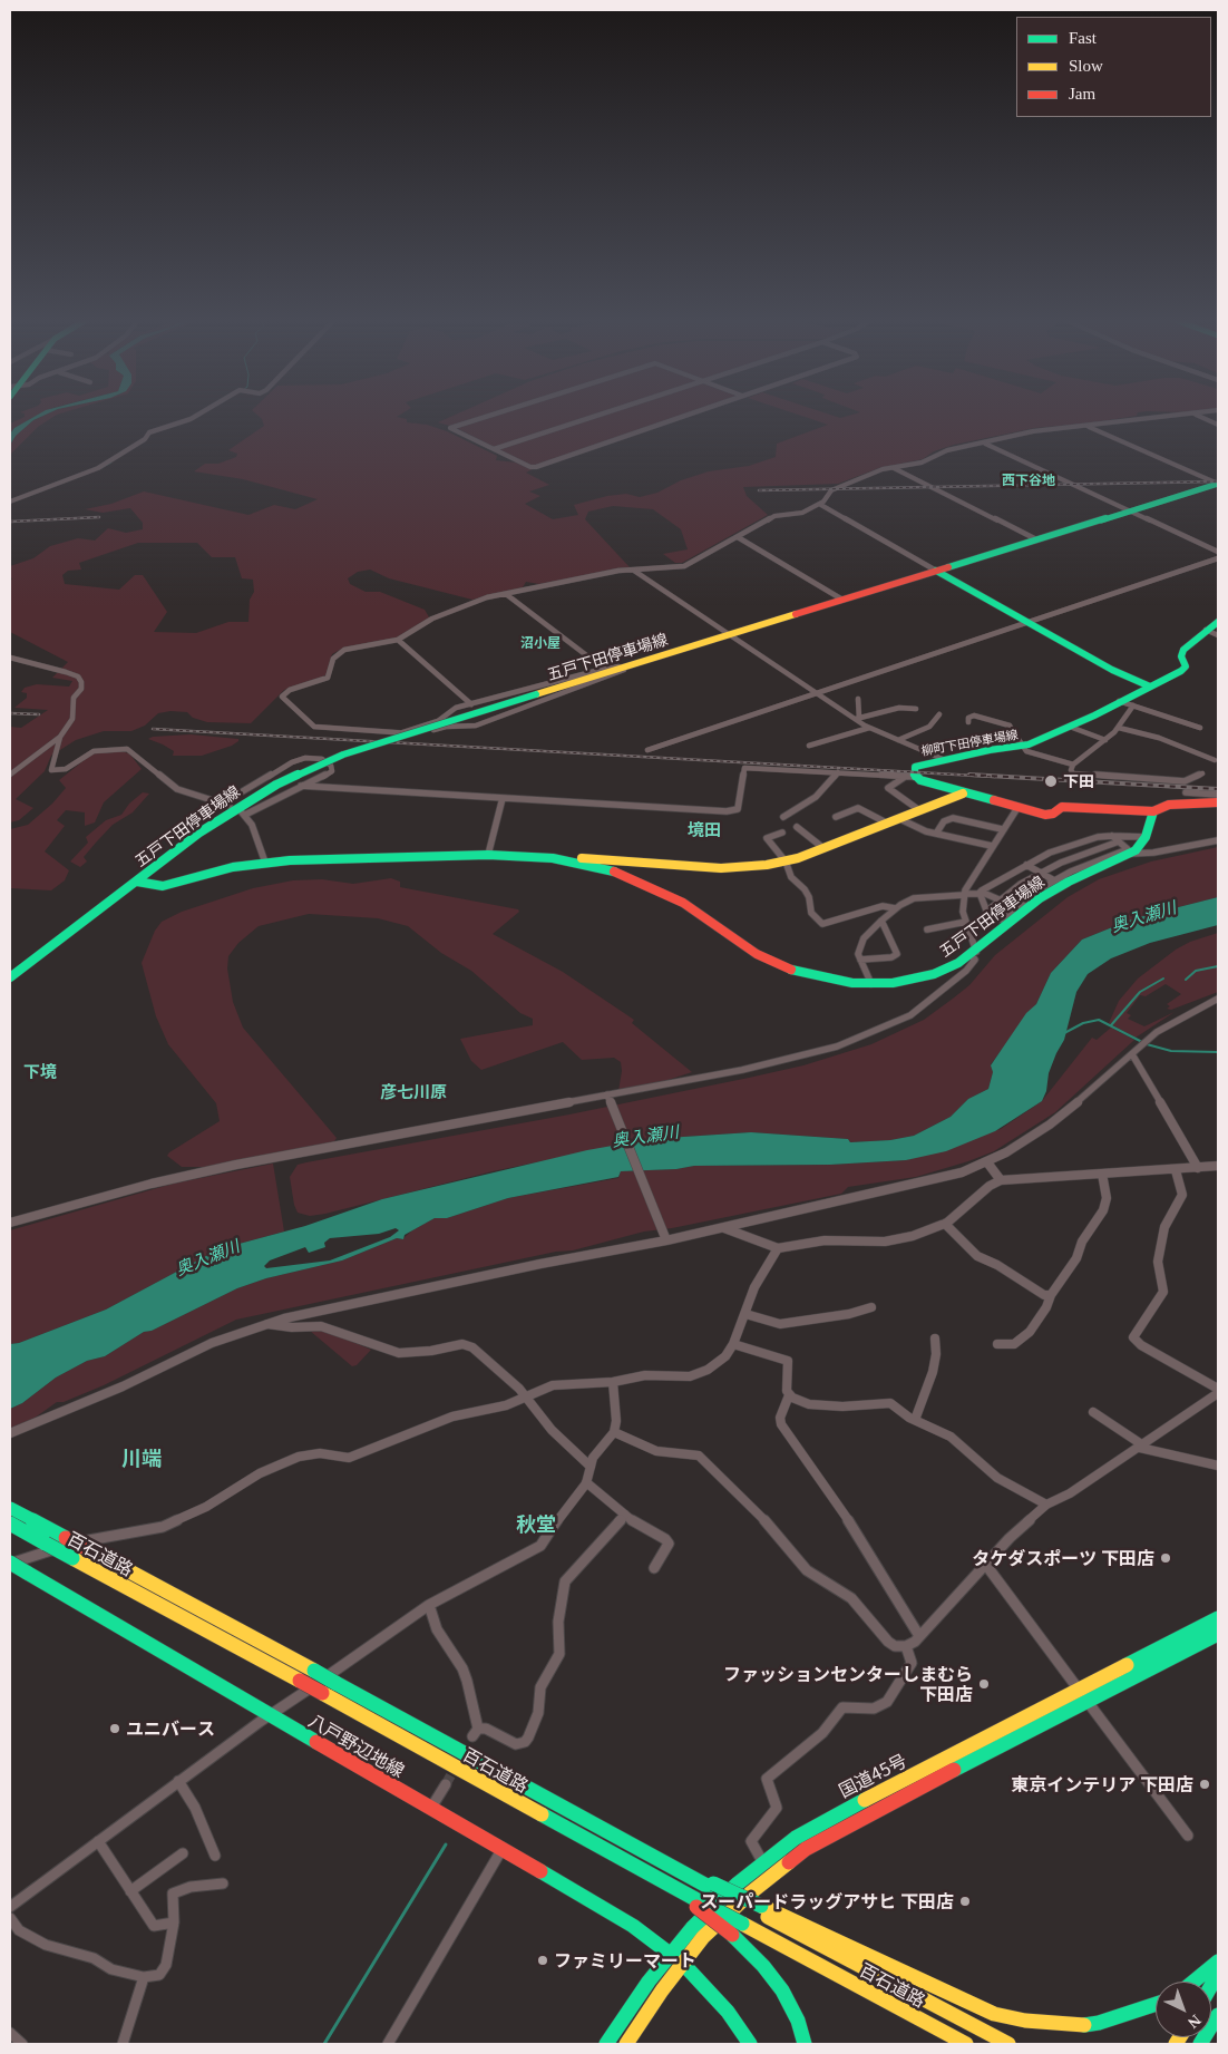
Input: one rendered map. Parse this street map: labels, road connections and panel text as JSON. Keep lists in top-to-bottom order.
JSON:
{
  "streets": {
    "main road": [
      "五戸下田停車場線",
      "柳町下田停車場線",
      "百石道路",
      "八戸野辺地線",
      "国道45号"
    ]
  },
  "crossings": [
    ["五戸下田停車場線", "柳町下田停車場線"],
    ["八戸野辺地線", "国道45号"]
  ],
  "districts": [
    "西下谷地",
    "沼小屋",
    "境田",
    "下境",
    "彦七川原",
    "川端",
    "秋堂"
  ],
  "water": ["奥入瀬川"],
  "places": [
    "下田",
    "タケダスポーツ 下田店",
    "ファッションセンターしまむら 下田店",
    "ユニバース",
    "東京インテリア 下田店",
    "スーパードラッグアサヒ 下田店",
    "ファミリーマート"
  ],
  "legend": ["Fast", "Slow", "Jam"],
  "north": "bottom right"
}
